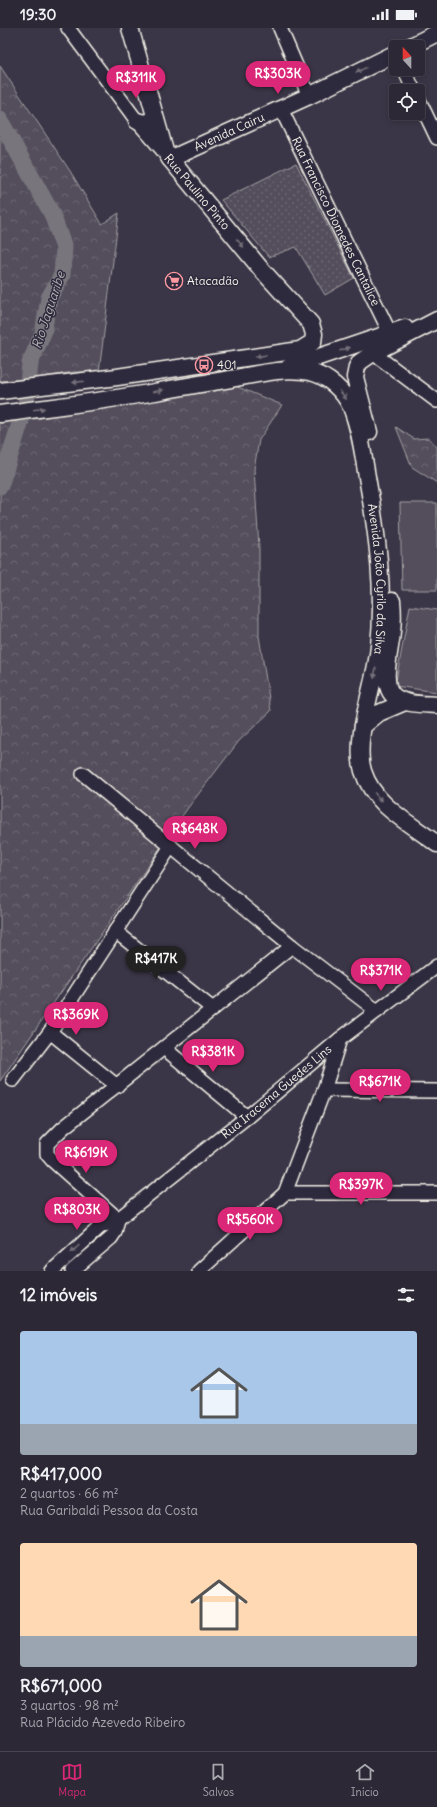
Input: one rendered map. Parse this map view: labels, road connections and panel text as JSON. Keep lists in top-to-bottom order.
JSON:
{
  "streets": {
    "main road": ["Avenida Cairu", "Rua Paulino Pinto", "Avenida João Cyrilo da Silva"],
    "street": ["Rua Francisco Diomedes Cantalice", "Rua Iracema Guedes Lins"]
  },
  "crossings": [
    ["Avenida Cairu", "Rua Paulino Pinto"],
    ["Avenida Cairu", "Rua Francisco Diomedes Cantalice"]
  ],
  "one_way": ["Avenida Cairu"],
  "water": ["Rio Jaguaribe"],
  "places": {
    "supermarket": ["Atacadão"],
    "bus stop": ["401"]
  },
  "north": "top",
  "page": {
    "status": "19:30",
    "price": [
      "R$303K",
      "R$311K",
      "R$648K",
      "R$417K",
      "R$371K",
      "R$369K",
      "R$381K",
      "R$671K",
      "R$619K",
      "R$397K",
      "R$803K",
      "R$560K"
    ],
    "heading": "12 imóveis",
    "list": [
      {
        "name": "R$417,000",
        "note": "2 quartos · 66 m² · Rua Garibaldi Pessoa da Costa"
      },
      {
        "name": "R$671,000",
        "note": "3 quartos · 98 m² · Rua Plácido Azevedo Ribeiro"
      }
    ],
    "tabs": ["Mapa", "Salvos", "Início"]
  }
}
